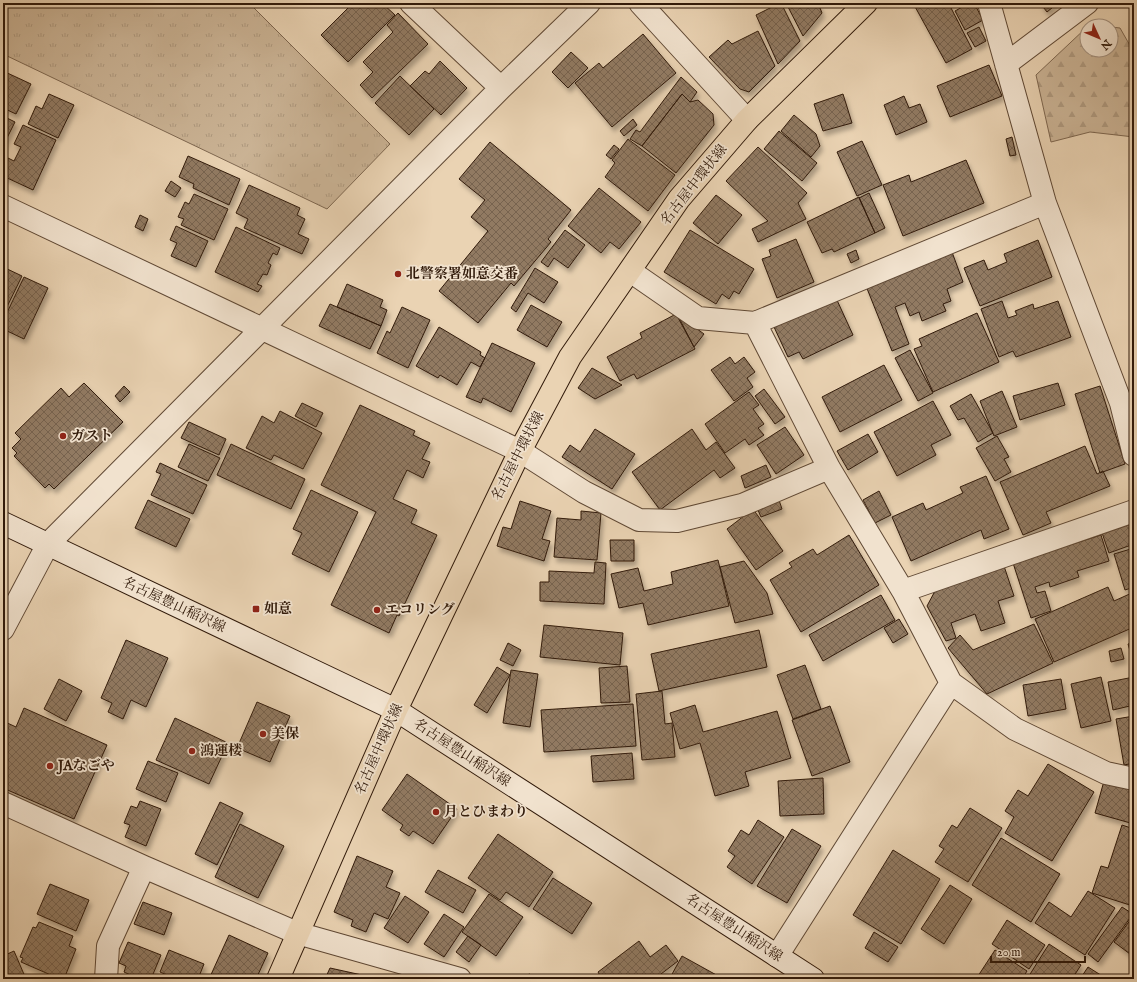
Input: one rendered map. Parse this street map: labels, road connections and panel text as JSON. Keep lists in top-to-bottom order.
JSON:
{
  "streets": {
    "main road": ["名古屋中環状線"],
    "street": ["名古屋豊山稲沢線"]
  },
  "crossings": [
    ["名古屋中環状線", "名古屋豊山稲沢線"]
  ],
  "places": {
    "other": [
      "北警察署如意交番",
      "ガスト",
      "エコリング",
      "美保",
      "鴻運楼",
      "JAなごや",
      "月とひまわり"
    ],
    "transit": ["如意"]
  },
  "scale_bar": "20 m",
  "north": "bottom right"
}
